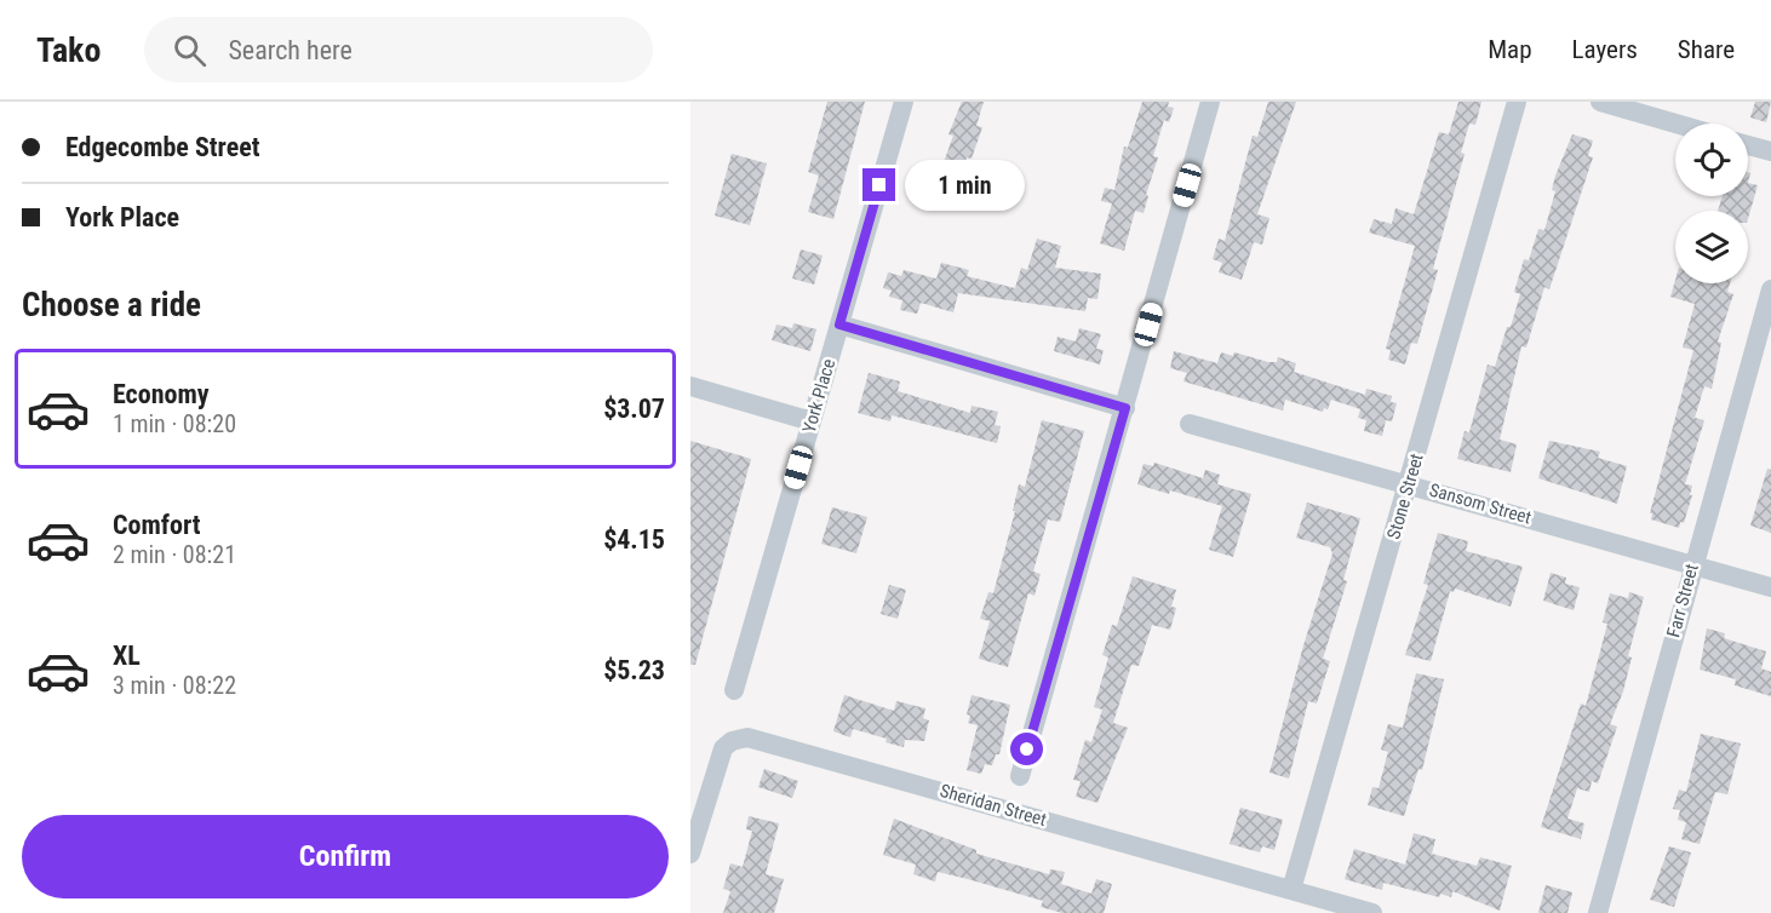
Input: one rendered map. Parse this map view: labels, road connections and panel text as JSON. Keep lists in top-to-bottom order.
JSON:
{
  "streets": {
    "street": [
      "York Place",
      "Stone Street",
      "Sansom Street",
      "Farr Street",
      "Sheridan Street"
    ]
  },
  "crossings": [
    ["Stone Street", "Sansom Street"],
    ["Stone Street", "Sheridan Street"],
    ["Sansom Street", "Farr Street"]
  ],
  "page": {
    "header": "Tako",
    "search": "Search here",
    "nav": ["Map", "Layers", "Share"],
    "banner": ["Edgecombe Street", "York Place"],
    "bubble": "1 min",
    "heading": "Choose a ride",
    "list": [
      {
        "name": "Economy",
        "note": "1 min · 08:20",
        "value": "$3.07"
      },
      {
        "name": "Comfort",
        "note": "2 min · 08:21",
        "value": "$4.15"
      },
      {
        "name": "XL",
        "note": "3 min · 08:22",
        "value": "$5.23"
      }
    ],
    "buttons": "Confirm"
  }
}
